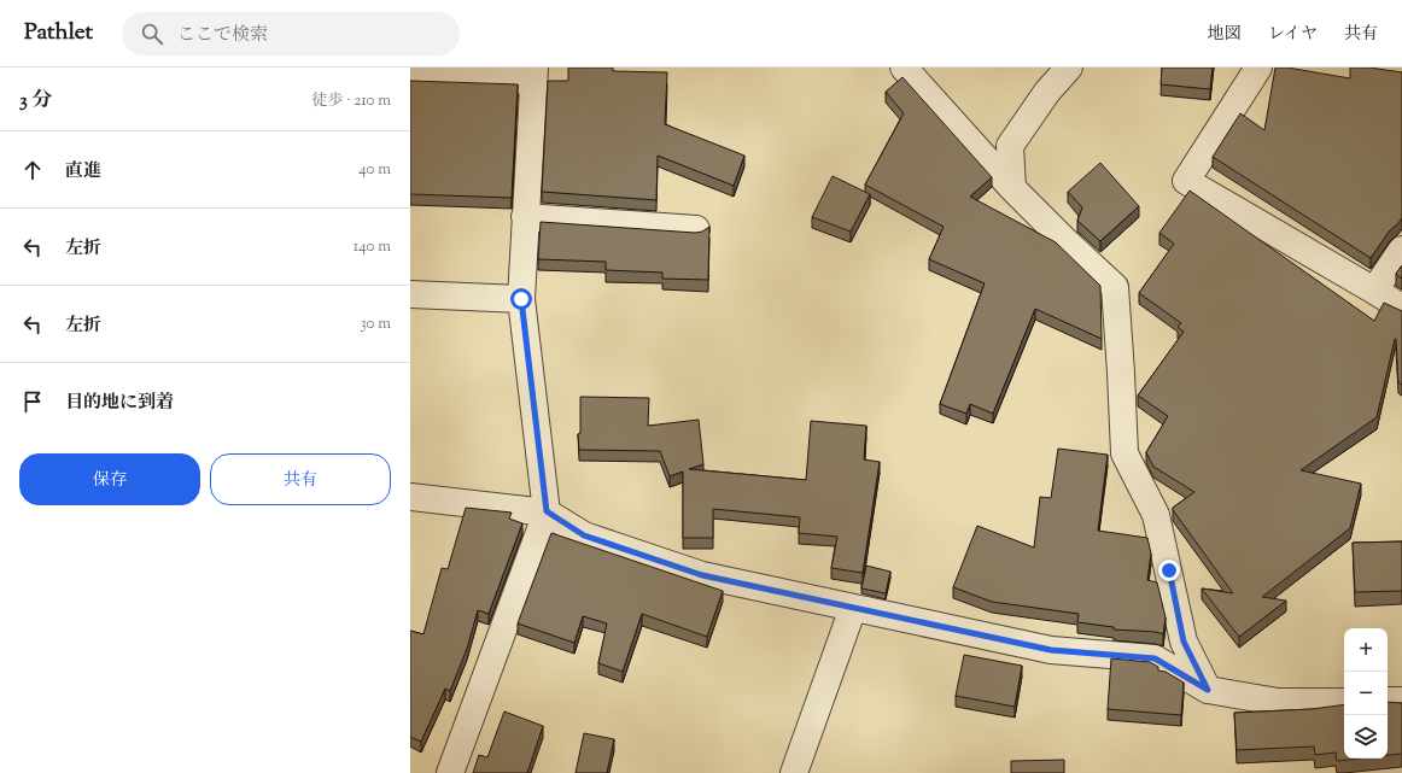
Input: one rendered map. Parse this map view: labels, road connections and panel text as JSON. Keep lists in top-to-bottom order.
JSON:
{
  "page": {
    "header": "Pathlet",
    "search": "ここで検索",
    "nav": ["地図", "レイヤ", "共有"],
    "heading": ["3 分", "徒歩 · 210 m"],
    "list": [
      ["直進", "40 m"],
      ["左折", "140 m"],
      ["左折", "30 m"],
      "目的地に到着"
    ],
    "buttons": ["保存", "共有"],
    "map_buttons": ["+", "−"]
  }
}
